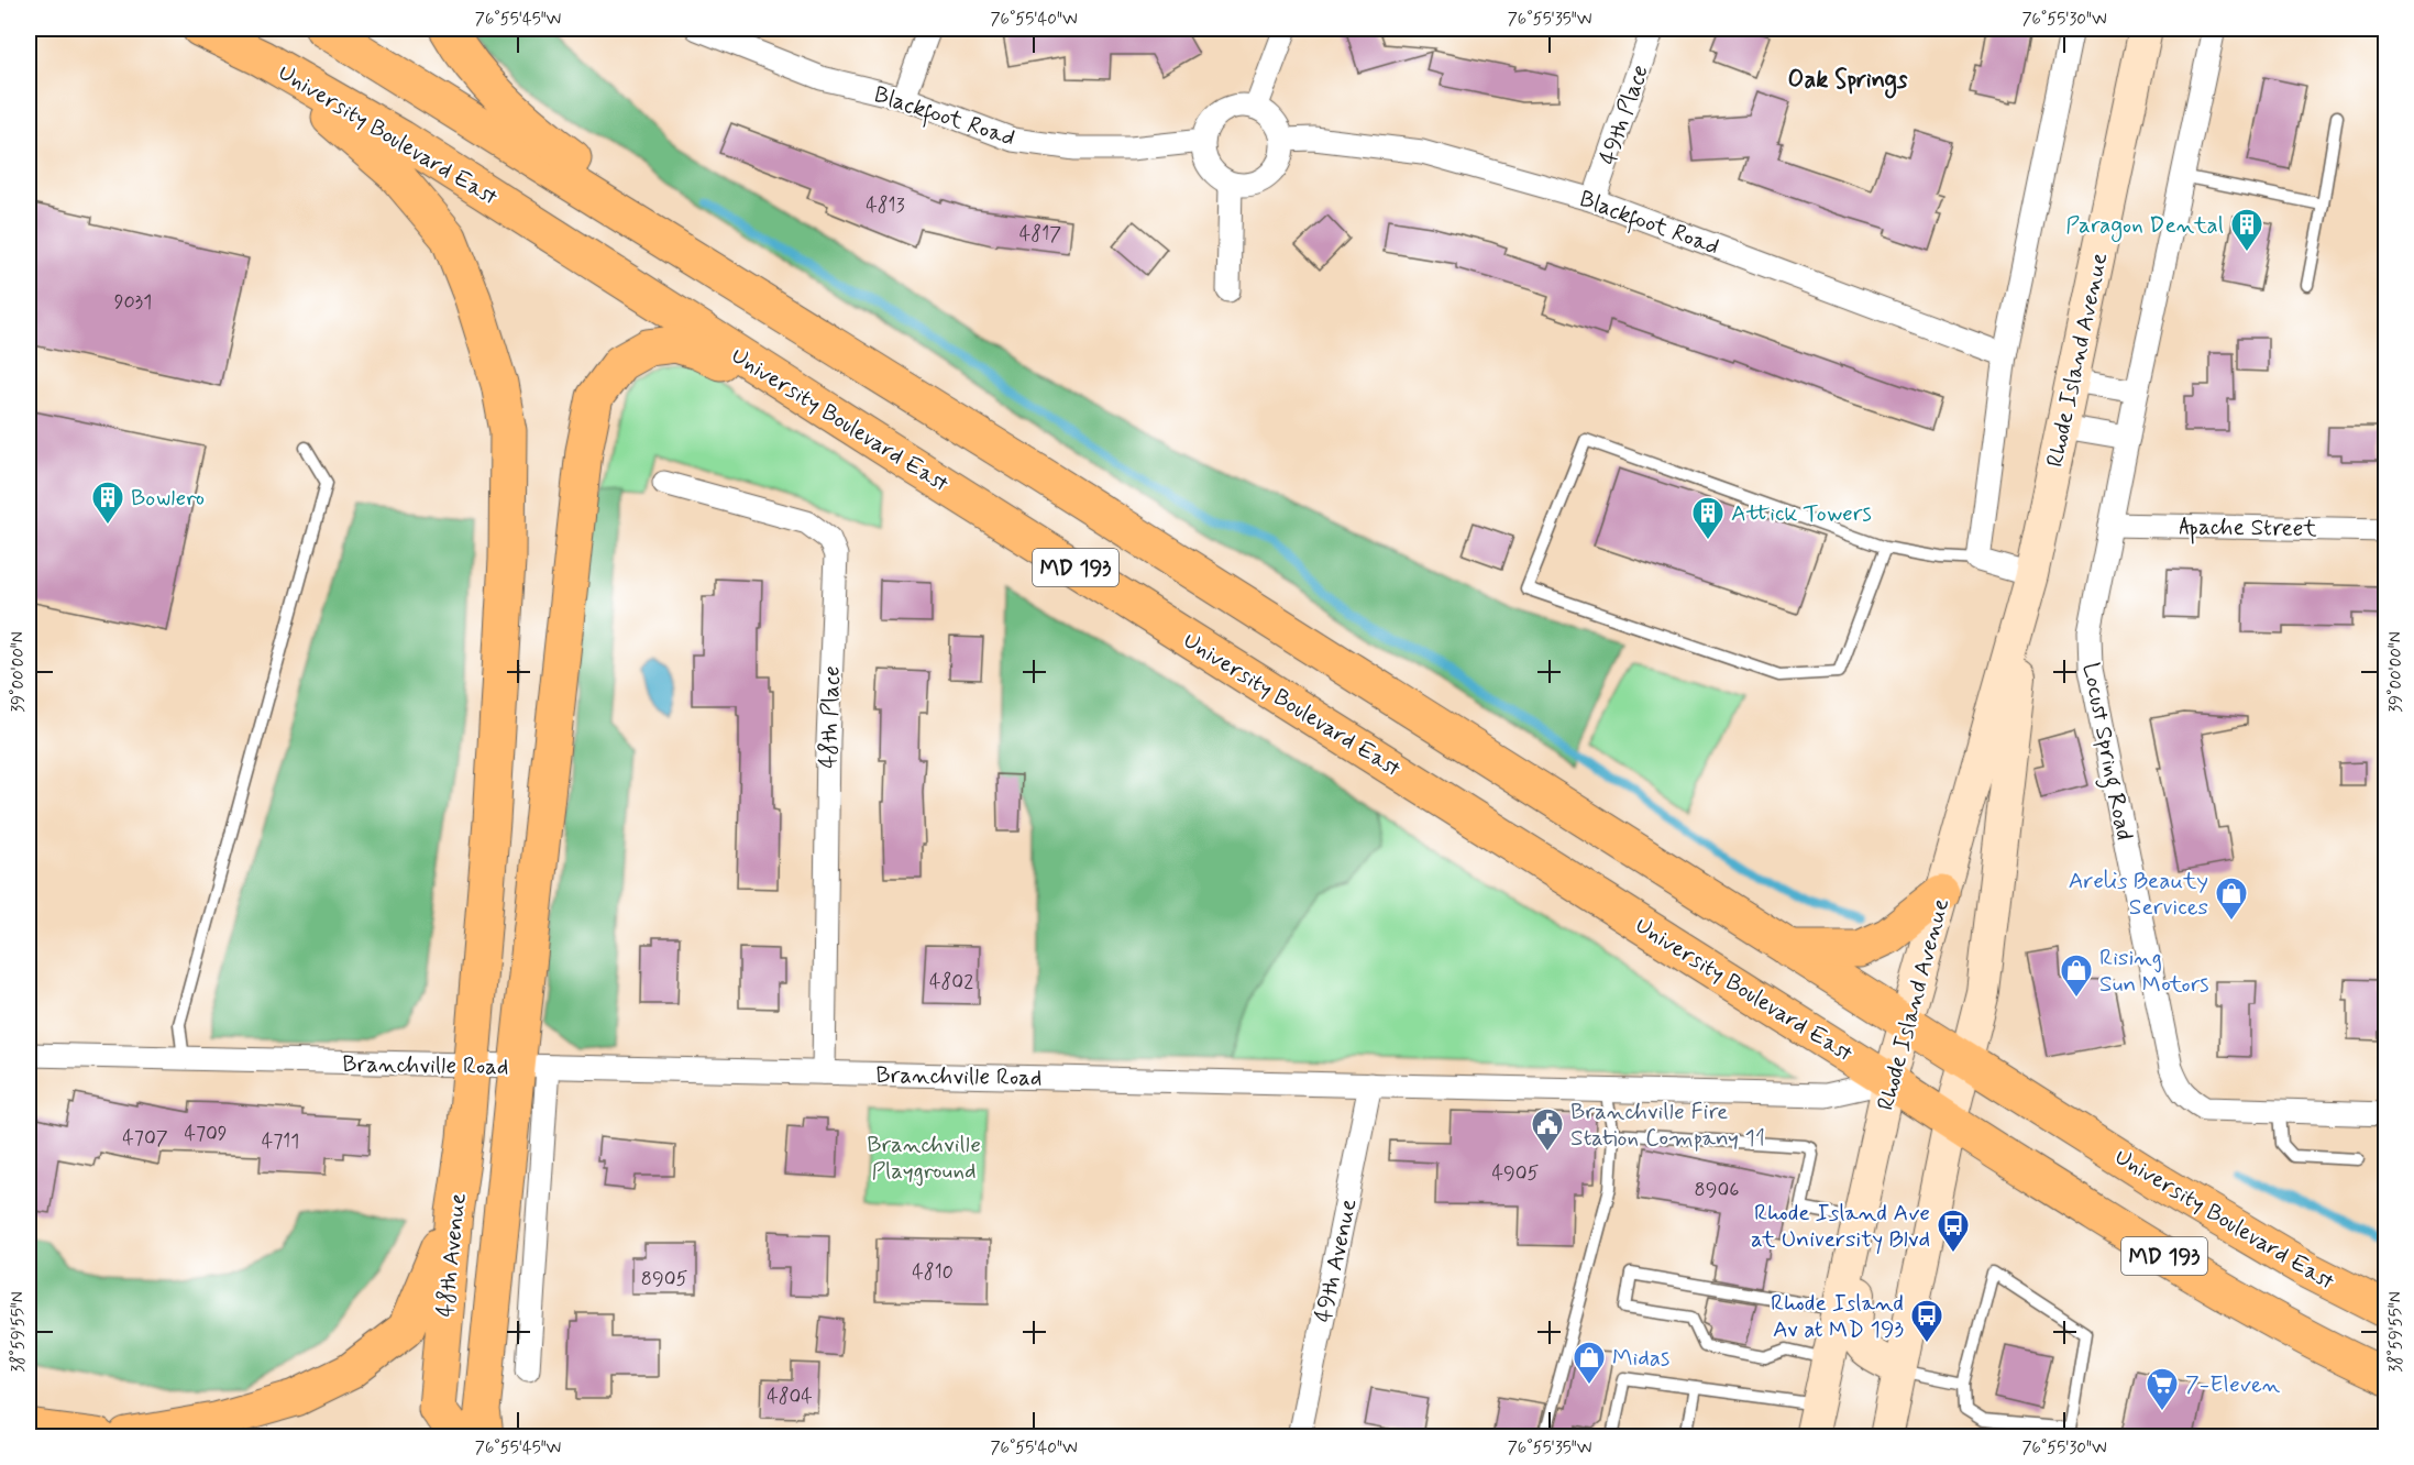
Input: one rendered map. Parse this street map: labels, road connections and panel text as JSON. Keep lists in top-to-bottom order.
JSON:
{
  "streets": {
    "main road": ["University Boulevard East", "MD 193", "48th Avenue"],
    "street": [
      "49th Place",
      "Blackfoot Road",
      "Rhode Island Avenue",
      "Apache Street",
      "48th Place",
      "Locust Spring Road",
      "Branchville Road",
      "49th Avenue"
    ]
  },
  "crossings": [
    ["49th Place", "Blackfoot Road"],
    ["University Boulevard East", "Rhode Island Avenue"],
    ["University Boulevard East", "Branchville Road"],
    ["University Boulevard East", "48th Avenue"],
    ["Rhode Island Avenue", "Branchville Road"],
    ["Apache Street", "Locust Spring Road"],
    ["48th Place", "Branchville Road"],
    ["Branchville Road", "48th Avenue"],
    ["Branchville Road", "49th Avenue"]
  ],
  "districts": ["Oak Springs"],
  "parks": ["Branchville Playground"],
  "places": {
    "building": ["Paragon Dental", "Bowlero", "Attick Towers"],
    "shop": ["Arelis Beauty Services", "Rising Sun Motors", "Midas"],
    "public building": ["Branchville Fire Station Company 11"],
    "bus stop": ["Rhode Island Ave at University Blvd", "Rhode Island Av at MD 193"],
    "supermarket": ["7-Eleven"]
  },
  "house_numbers": [
    "4813",
    "4817",
    "9031",
    "4802",
    "4709",
    "4707",
    "4711",
    "4905",
    "8906",
    "4810",
    "8905",
    "4804"
  ],
  "coordinates": [
    "76°55'45\"W",
    "76°55'40\"W",
    "76°55'35\"W",
    "76°55'30\"W",
    "39°00'00\"N",
    "38°59'55\"N"
  ]
}
